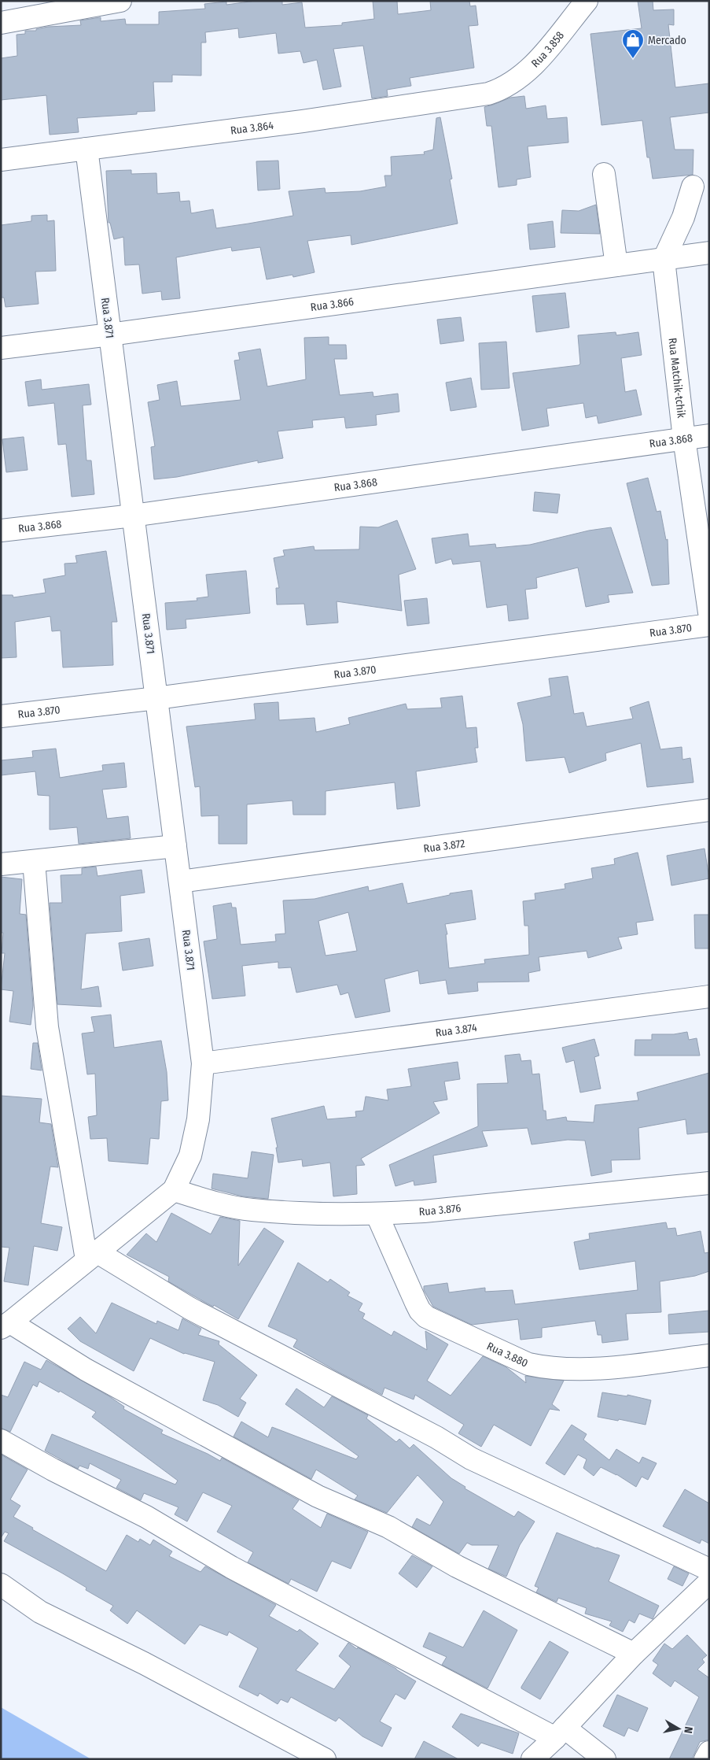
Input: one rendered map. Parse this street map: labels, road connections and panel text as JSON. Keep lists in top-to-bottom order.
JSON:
{
  "streets": {
    "street": [
      "Rua 3.858",
      "Rua 3.864",
      "Rua 3.866",
      "Rua 3.871",
      "Rua Matchik-tchik",
      "Rua 3.868",
      "Rua 3.870",
      "Rua 3.872",
      "Rua 3.874",
      "Rua 3.876",
      "Rua 3.880"
    ]
  },
  "crossings": [
    ["Rua 3.858", "Rua 3.864"],
    ["Rua 3.864", "Rua 3.871"],
    ["Rua 3.866", "Rua 3.871"],
    ["Rua 3.866", "Rua Matchik-tchik"],
    ["Rua 3.871", "Rua 3.868"],
    ["Rua 3.871", "Rua 3.870"],
    ["Rua 3.871", "Rua 3.872"],
    ["Rua 3.871", "Rua 3.874"],
    ["Rua 3.871", "Rua 3.876"],
    ["Rua Matchik-tchik", "Rua 3.868"],
    ["Rua 3.876", "Rua 3.880"]
  ],
  "places": {
    "shop": ["Mercado"]
  },
  "north": "right"
}
